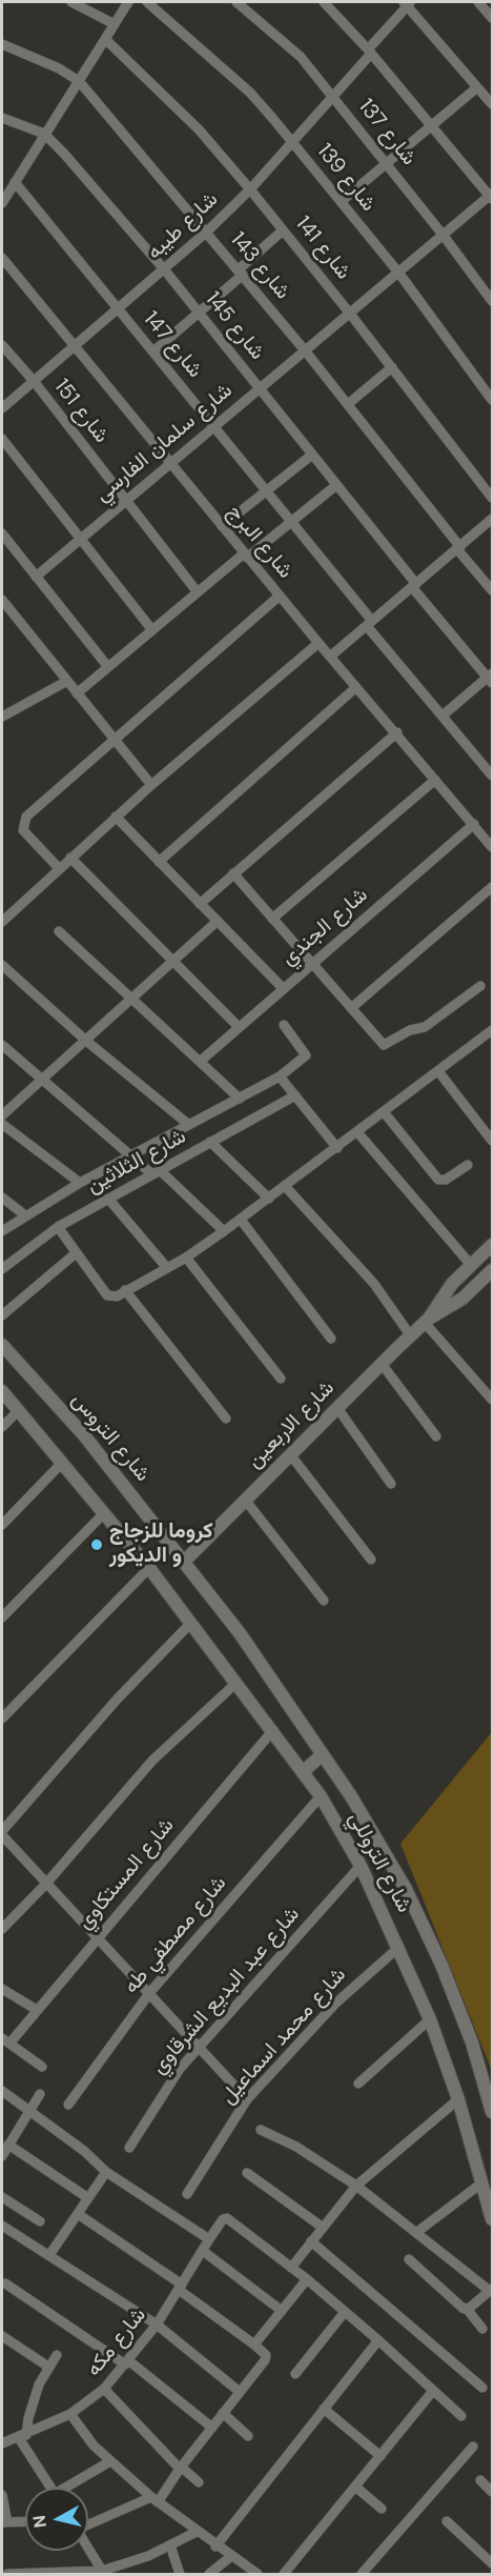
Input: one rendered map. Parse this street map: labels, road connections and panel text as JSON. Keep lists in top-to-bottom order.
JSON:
{
  "streets": {
    "street": [
      "شارع 137",
      "شارع 139",
      "شارع طيبه",
      "شارع 141",
      "شارع 143",
      "شارع 145",
      "شارع 147",
      "شارع 151",
      "شارع سلمان الفارسي",
      "شارع البرج",
      "شارع الجندي",
      "شارع الثلاثين",
      "شارع الاربعين",
      "شارع التروس",
      "شارع التروللي",
      "شارع المستكاوي",
      "شارع مصطفي طه",
      "شارع عبد البديع الشرقاوي",
      "شارع محمد اسماعيل",
      "شارع مكه"
    ]
  },
  "crossings": [
    ["شارع 137", "شارع طيبه"],
    ["شارع 137", "شارع سلمان الفارسي"],
    ["شارع 139", "شارع طيبه"],
    ["شارع 139", "شارع سلمان الفارسي"],
    ["شارع طيبه", "شارع 141"],
    ["شارع طيبه", "شارع 143"],
    ["شارع طيبه", "شارع 145"],
    ["شارع طيبه", "شارع 147"],
    ["شارع طيبه", "شارع 151"],
    ["شارع طيبه", "شارع البرج"],
    ["شارع 141", "شارع سلمان الفارسي"],
    ["شارع 143", "شارع سلمان الفارسي"],
    ["شارع 145", "شارع سلمان الفارسي"],
    ["شارع 147", "شارع سلمان الفارسي"],
    ["شارع 151", "شارع سلمان الفارسي"],
    ["شارع سلمان الفارسي", "شارع البرج"],
    ["شارع البرج", "شارع الجندي"],
    ["شارع الاربعين", "شارع التروس"],
    ["شارع الاربعين", "شارع التروللي"],
    ["شارع التروس", "شارع التروللي"],
    ["شارع التروللي", "شارع المستكاوي"],
    ["شارع التروللي", "شارع مصطفي طه"],
    ["شارع التروللي", "شارع عبد البديع الشرقاوي"],
    ["شارع التروللي", "شارع محمد اسماعيل"]
  ],
  "places": ["كروما للزجاج و الديكور"],
  "north": "left"
}
